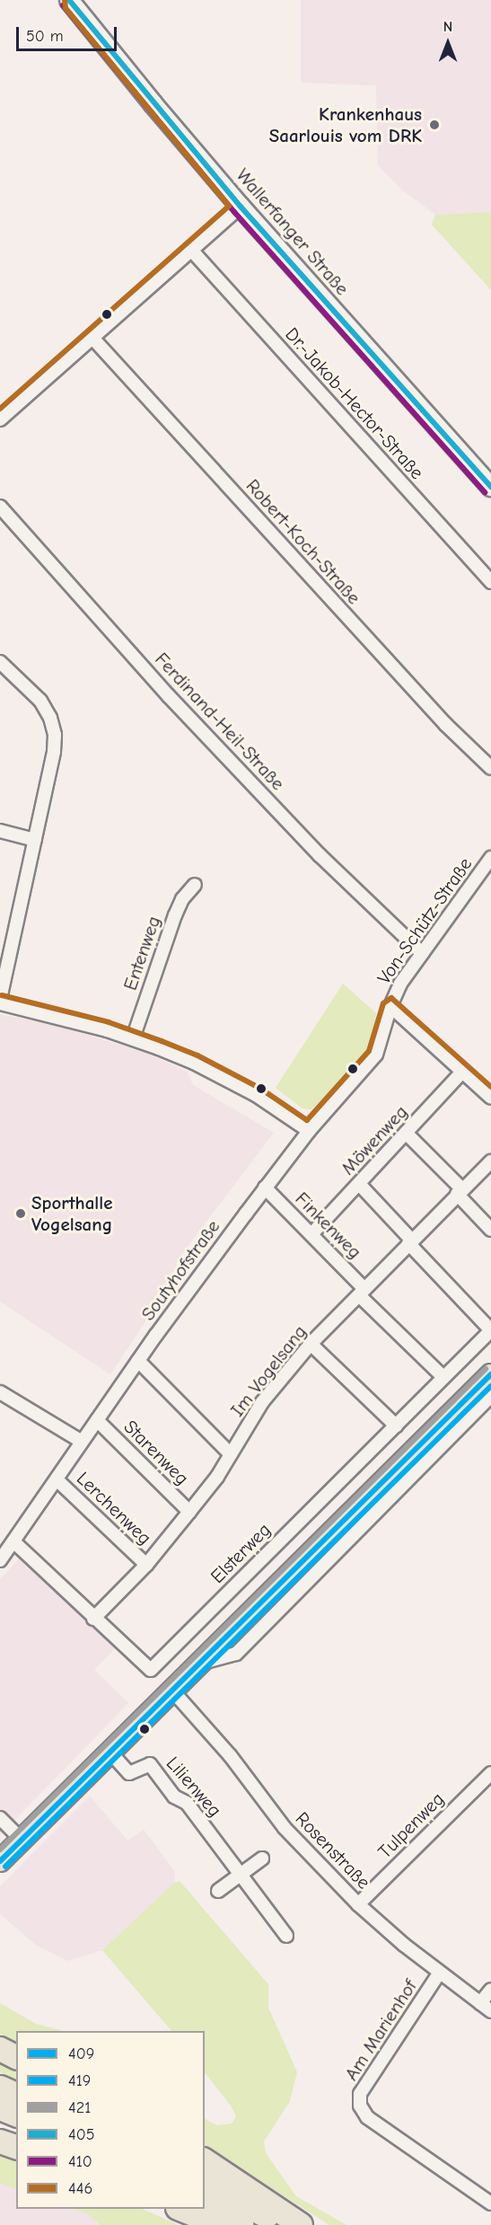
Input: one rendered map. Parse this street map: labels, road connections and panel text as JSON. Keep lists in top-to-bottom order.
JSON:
{
  "streets": {
    "main road": ["Wallerfanger Straße"],
    "street": [
      "Dr.-Jakob-Hector-Straße",
      "Robert-Koch-Straße",
      "Ferdinand-Heil-Straße",
      "Von-Schütz-Straße",
      "Entenweg",
      "Möwenweg",
      "Finkenweg",
      "Soutyhofstraße",
      "Im Vogelsang",
      "Starenweg",
      "Lerchenweg",
      "Elsterweg",
      "Lilienweg",
      "Tulpenweg",
      "Rosenstraße",
      "Am Marienhof"
    ]
  },
  "crossings": [
    ["Ferdinand-Heil-Straße", "Von-Schütz-Straße"],
    ["Von-Schütz-Straße", "Soutyhofstraße"],
    ["Möwenweg", "Finkenweg"],
    ["Finkenweg", "Soutyhofstraße"],
    ["Finkenweg", "Im Vogelsang"],
    ["Finkenweg", "Elsterweg"],
    ["Soutyhofstraße", "Starenweg"],
    ["Soutyhofstraße", "Lerchenweg"],
    ["Soutyhofstraße", "Elsterweg"],
    ["Im Vogelsang", "Starenweg"],
    ["Im Vogelsang", "Lerchenweg"],
    ["Im Vogelsang", "Elsterweg"],
    ["Tulpenweg", "Rosenstraße"],
    ["Rosenstraße", "Am Marienhof"]
  ],
  "places": ["Krankenhaus Saarlouis vom DRK", "Sporthalle Vogelsang"],
  "lines": [
    "transit line 405",
    "transit line 446",
    "transit line 410",
    "transit line 421",
    "transit line 409",
    "transit line 419"
  ],
  "legend": [
    "409",
    "419",
    "421",
    "405",
    "410",
    "446"
  ],
  "scale_bar": "50 m",
  "north": "top"
}
